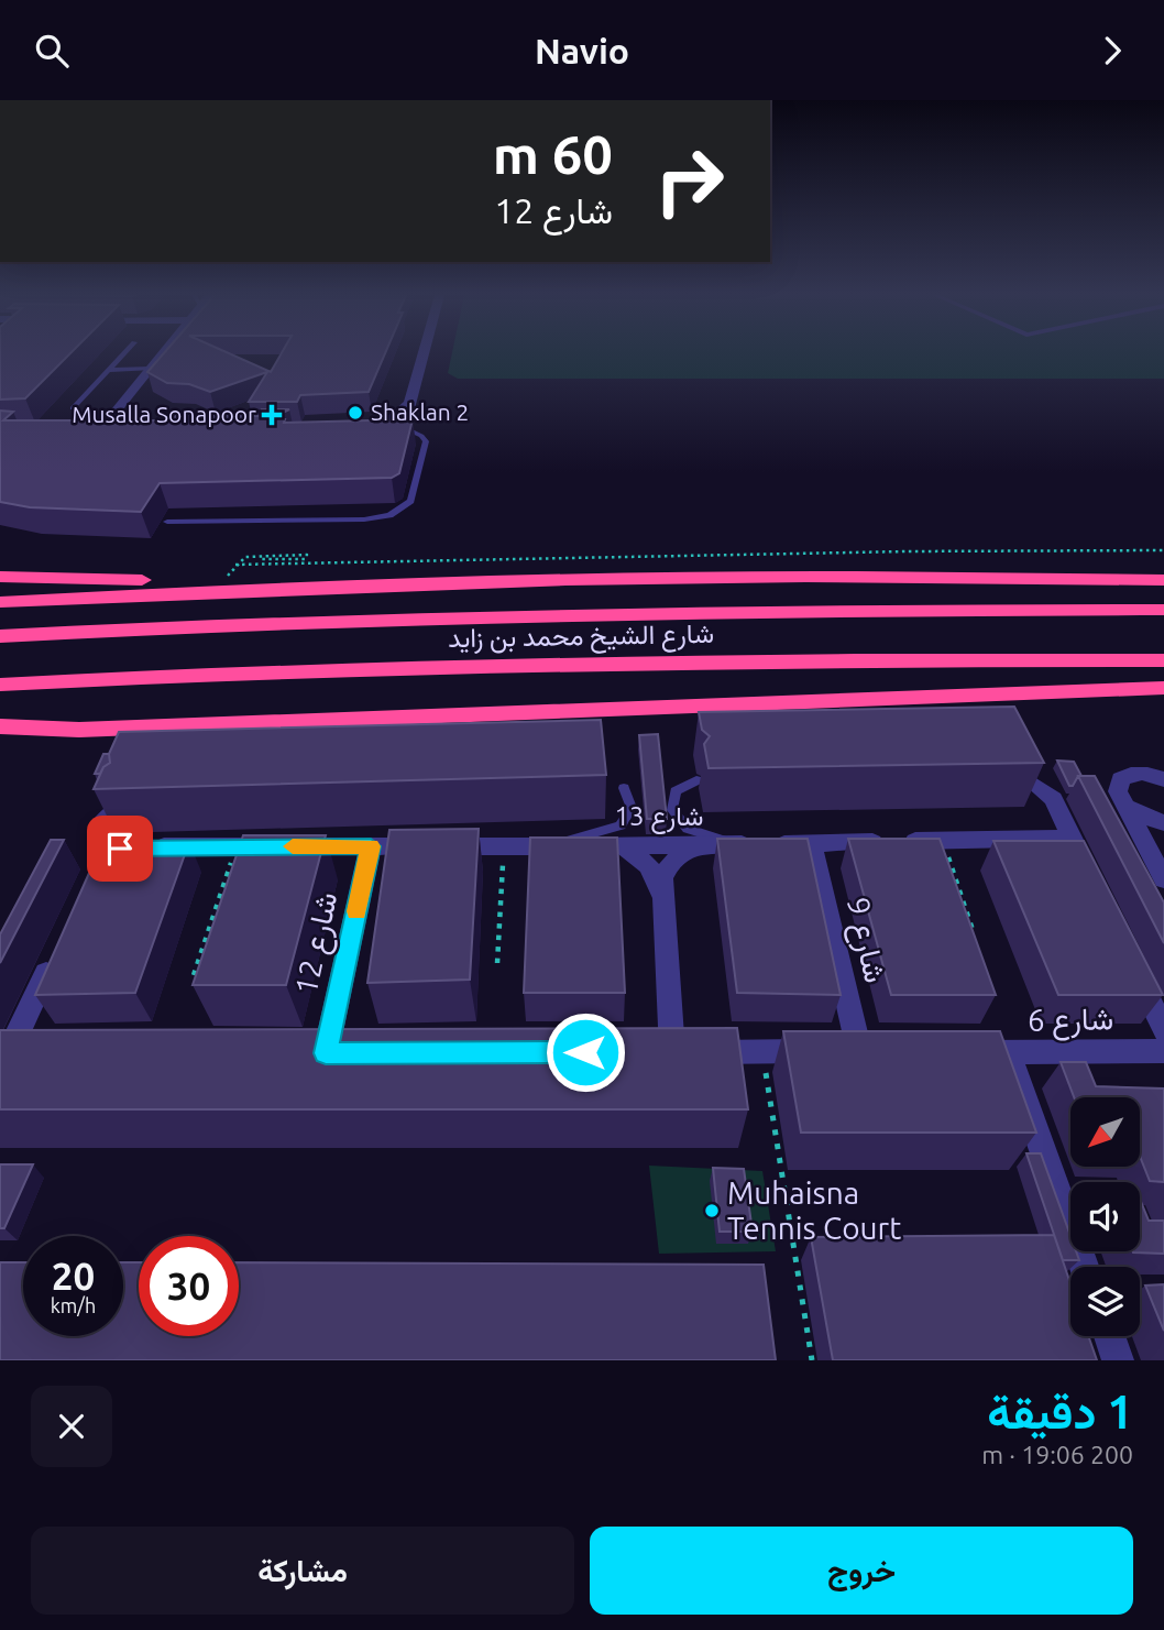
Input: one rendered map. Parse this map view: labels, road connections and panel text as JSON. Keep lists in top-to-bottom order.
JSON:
{
  "streets": {
    "highway": ["شارع الشيخ محمد بن زايد"],
    "street": [
      "شارع 13",
      "شارع 9",
      "شارع 12",
      "شارع 6"
    ]
  },
  "crossings": [
    ["شارع 13", "شارع 9"],
    ["شارع 13", "شارع 12"]
  ],
  "places": {
    "other": ["Shaklan 2", "Muhaisna Tennis Court"],
    "health": ["Musalla Sonapoor"]
  },
  "north": "bottom left",
  "page": {
    "header": "Navio",
    "turn": ["60 m", "شارع 12"],
    "speed": "20 km/h",
    "limit": "30",
    "heading": ["1 دقيقة", "200 m · 19:06"],
    "buttons": ["خروج", "مشاركة"]
  }
}
